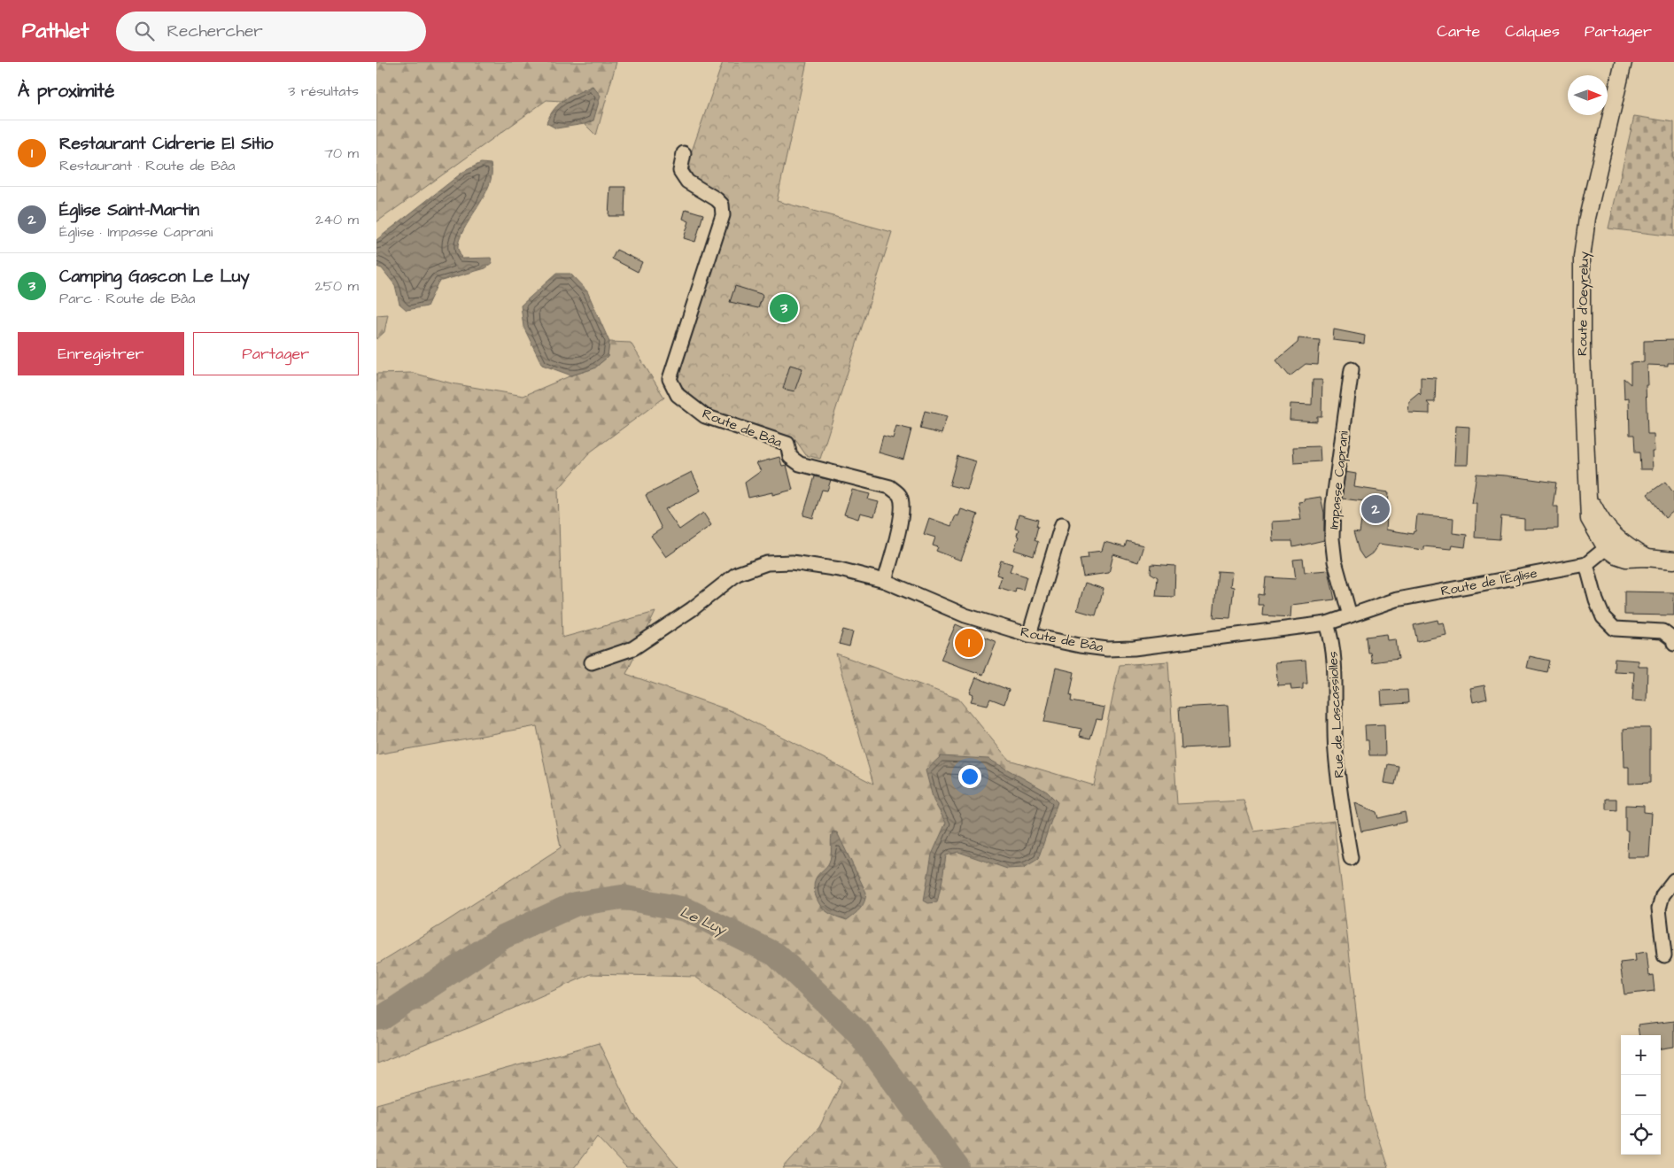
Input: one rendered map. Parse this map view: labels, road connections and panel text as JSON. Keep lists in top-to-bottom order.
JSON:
{
  "streets": {
    "street": [
      "Route d'Oeyreluy",
      "Route de Bâa",
      "Impasse Caprani",
      "Route de l'Église",
      "Rue de Lascassiolles"
    ]
  },
  "crossings": [
    ["Route d'Oeyreluy", "Route de l'Église"],
    ["Route de Bâa", "Route de l'Église"],
    ["Route de Bâa", "Rue de Lascassiolles"],
    ["Impasse Caprani", "Route de l'Église"],
    ["Route de l'Église", "Rue de Lascassiolles"]
  ],
  "water": ["Le Luy"],
  "north": "right",
  "page": {
    "header": "Pathlet",
    "search": "Rechercher",
    "nav": ["Carte", "Calques", "Partager"],
    "heading": ["À proximité", "3 résultats"],
    "list": [
      {
        "mark": "1",
        "name": "Restaurant Cidrerie El Sitio",
        "note": "Restaurant · Route de Bâa",
        "value": "70 m"
      },
      {
        "mark": "2",
        "name": "Église Saint-Martin",
        "note": "Église · Impasse Caprani",
        "value": "240 m"
      },
      {
        "mark": "3",
        "name": "Camping Gascon Le Luy",
        "note": "Parc · Route de Bâa",
        "value": "250 m"
      }
    ],
    "pins": ["3", "2", "1"],
    "buttons": ["Enregistrer", "Partager"],
    "map_buttons": ["+", "−"]
  }
}
